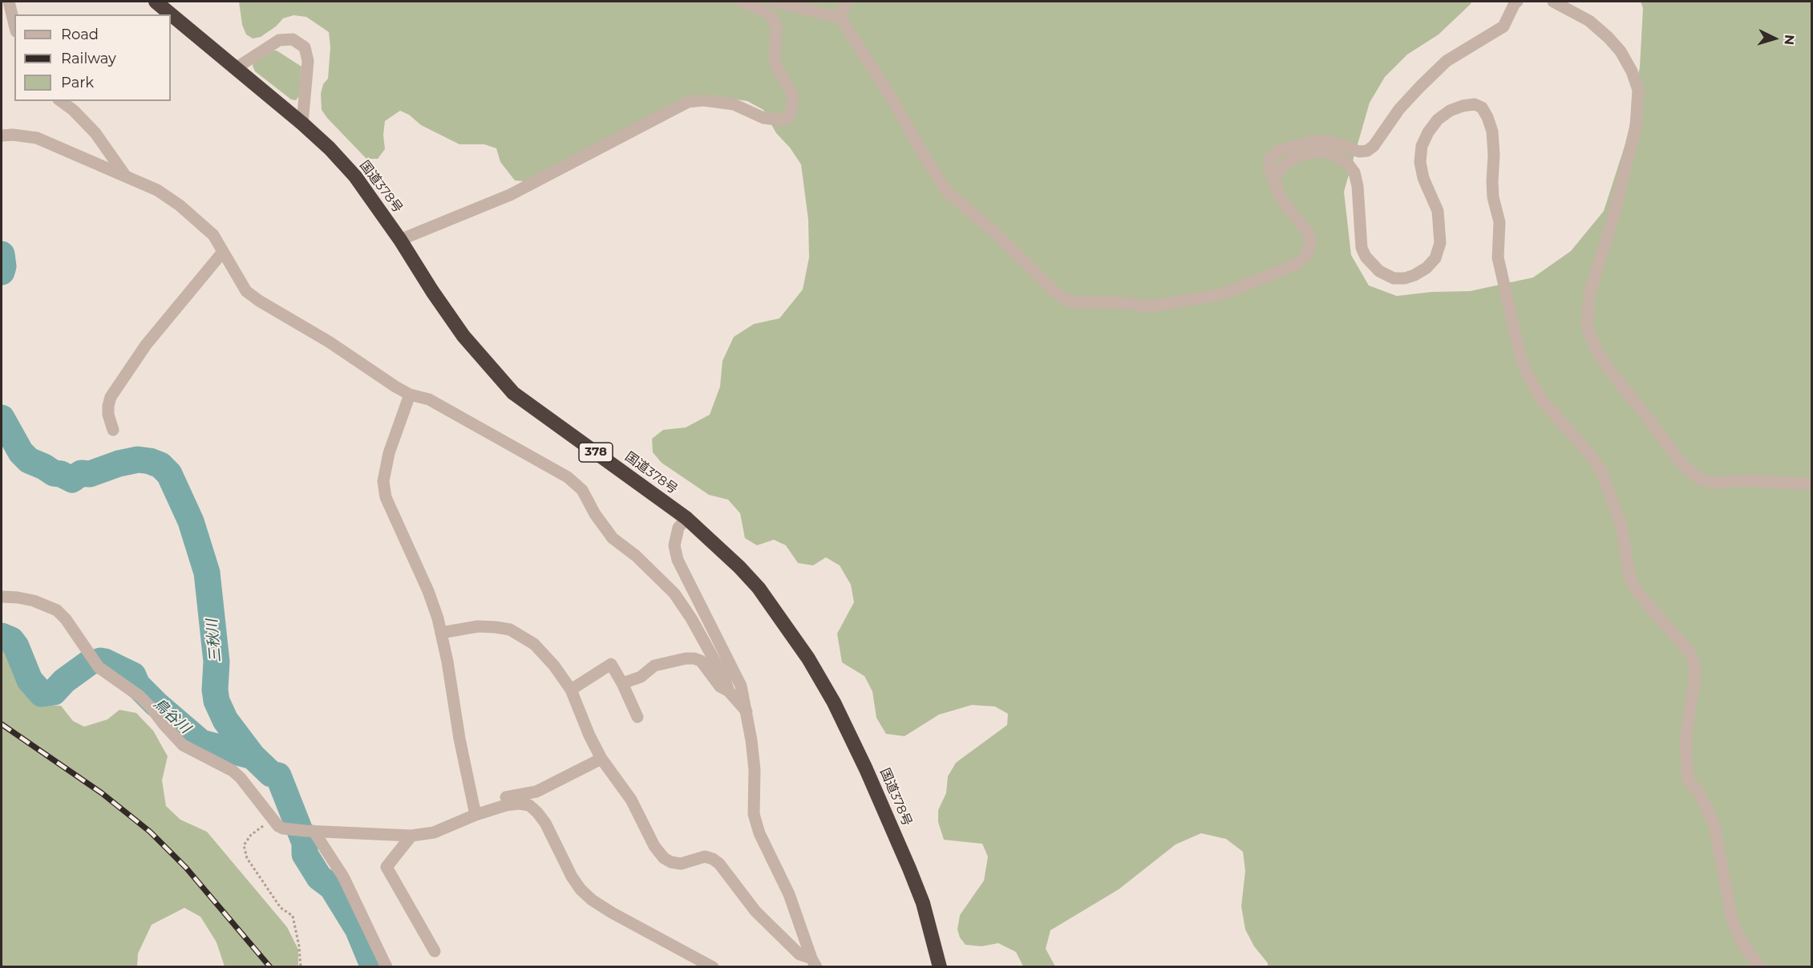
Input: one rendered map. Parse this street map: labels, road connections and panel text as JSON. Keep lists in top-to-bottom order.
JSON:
{
  "streets": {
    "highway": ["国道378号", "378"]
  },
  "water": ["三秋川", "鳥谷川"],
  "legend": ["Road", "Railway", "Park"],
  "north": "right"
}
